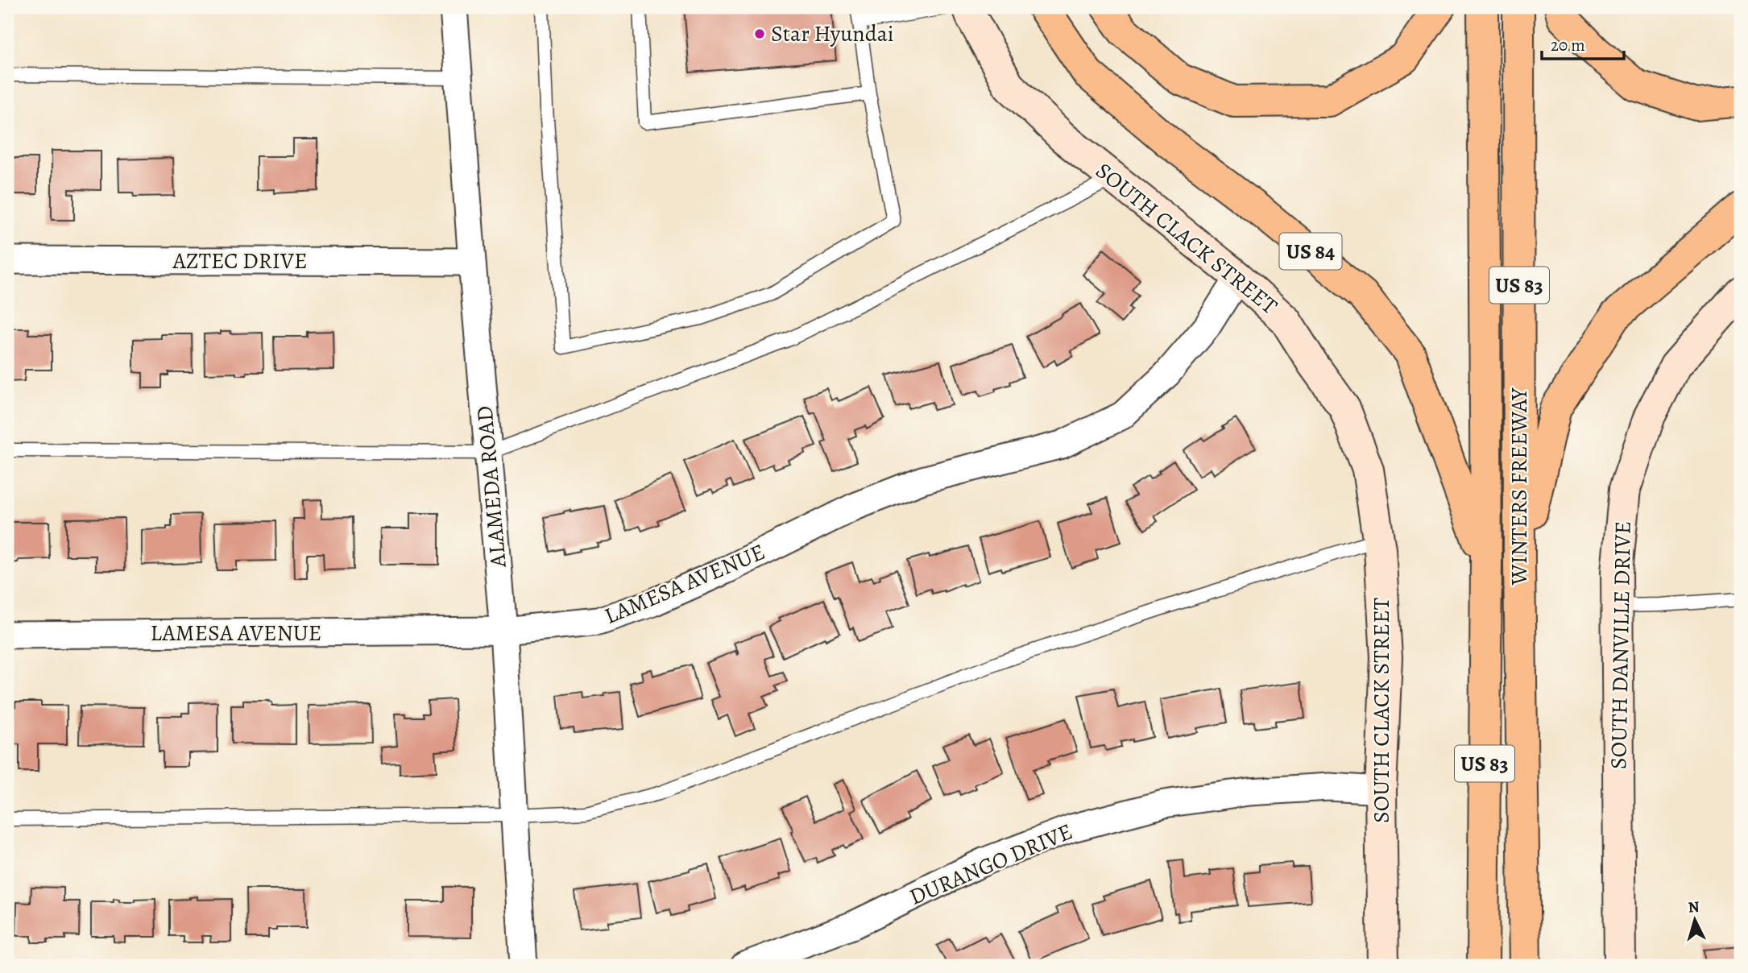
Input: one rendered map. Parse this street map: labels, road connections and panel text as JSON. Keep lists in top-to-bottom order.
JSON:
{
  "streets": {
    "highway": ["US 84", "US 83", "WINTERS FREEWAY"],
    "main road": ["SOUTH CLACK STREET", "SOUTH DANVILLE DRIVE"],
    "street": [
      "AZTEC DRIVE",
      "ALAMEDA ROAD",
      "LAMESA AVENUE",
      "DURANGO DRIVE"
    ]
  },
  "crossings": [
    ["SOUTH CLACK STREET", "LAMESA AVENUE"],
    ["SOUTH CLACK STREET", "DURANGO DRIVE"],
    ["US 84", "WINTERS FREEWAY"],
    ["AZTEC DRIVE", "ALAMEDA ROAD"],
    ["ALAMEDA ROAD", "LAMESA AVENUE"]
  ],
  "places": ["Star Hyundai"],
  "scale_bar": "20 m",
  "north": "top"
}
